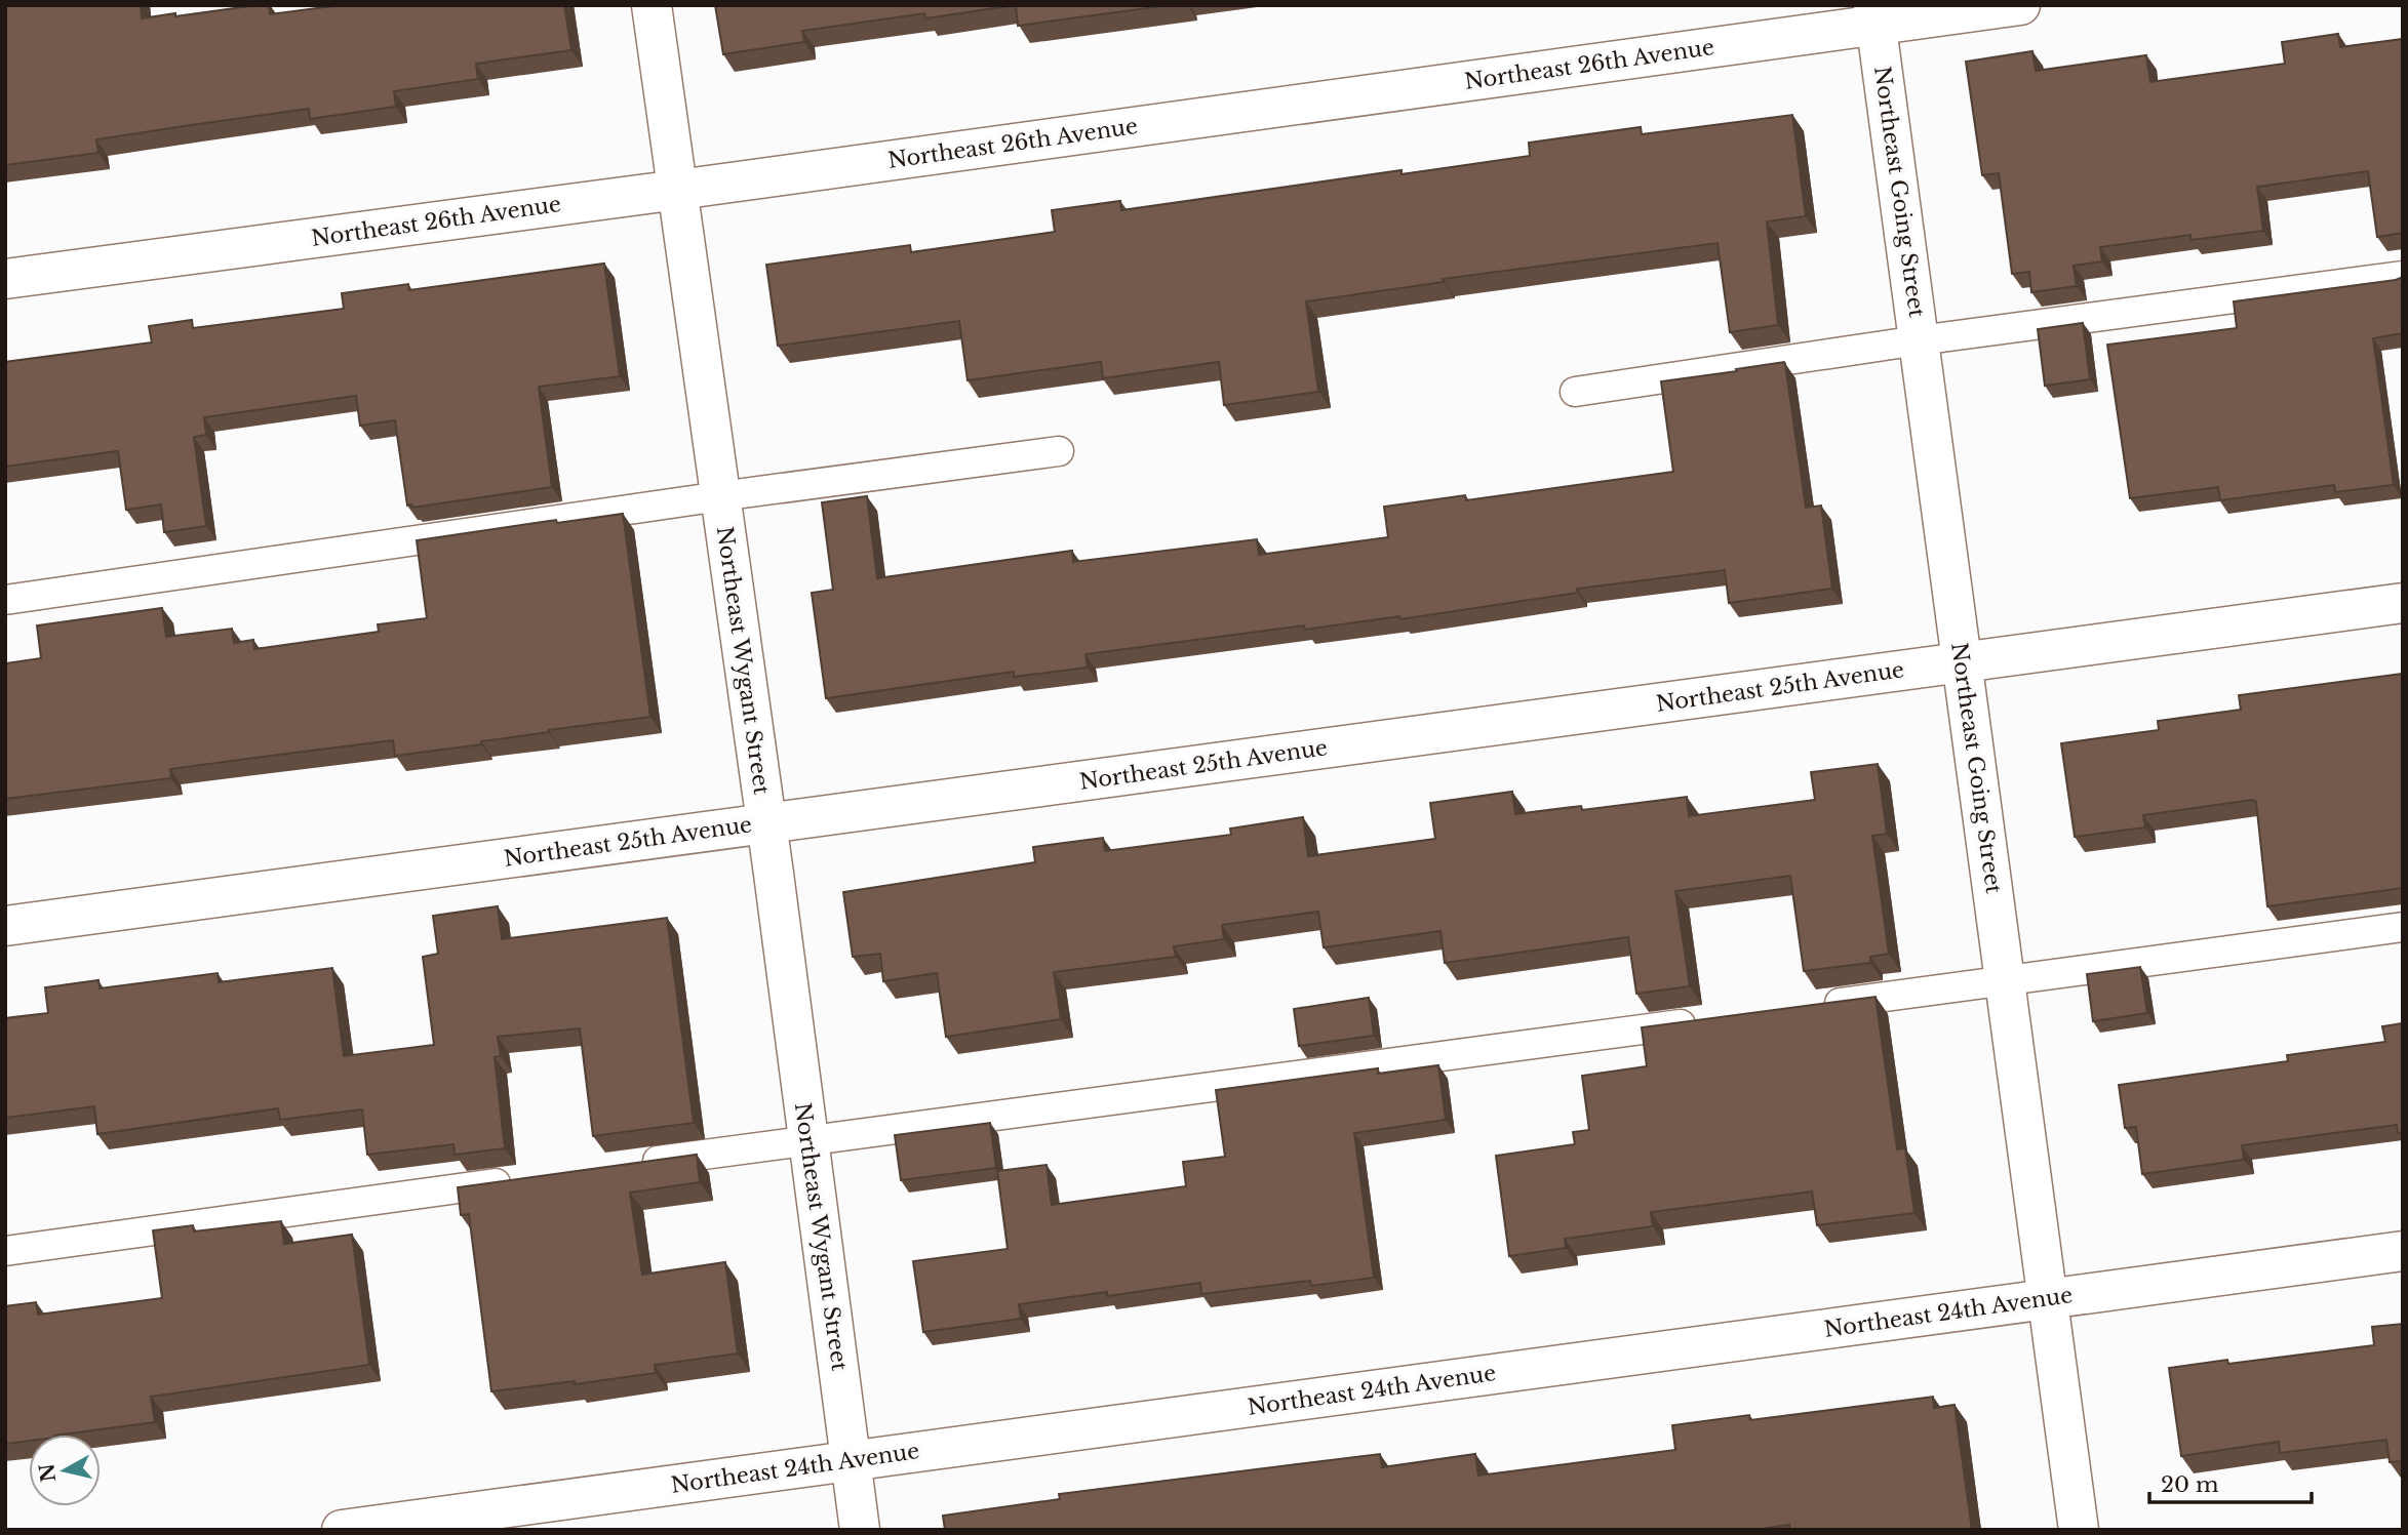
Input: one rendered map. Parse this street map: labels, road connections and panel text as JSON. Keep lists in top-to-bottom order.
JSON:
{
  "streets": {
    "street": [
      "Northeast 26th Avenue",
      "Northeast Going Street",
      "Northeast Wygant Street",
      "Northeast 25th Avenue",
      "Northeast 24th Avenue"
    ]
  },
  "crossings": [
    ["Northeast 26th Avenue", "Northeast Going Street"],
    ["Northeast 26th Avenue", "Northeast Wygant Street"],
    ["Northeast Going Street", "Northeast 25th Avenue"],
    ["Northeast Going Street", "Northeast 24th Avenue"],
    ["Northeast Wygant Street", "Northeast 25th Avenue"],
    ["Northeast Wygant Street", "Northeast 24th Avenue"]
  ],
  "scale_bar": "20 m",
  "north": "left"
}
